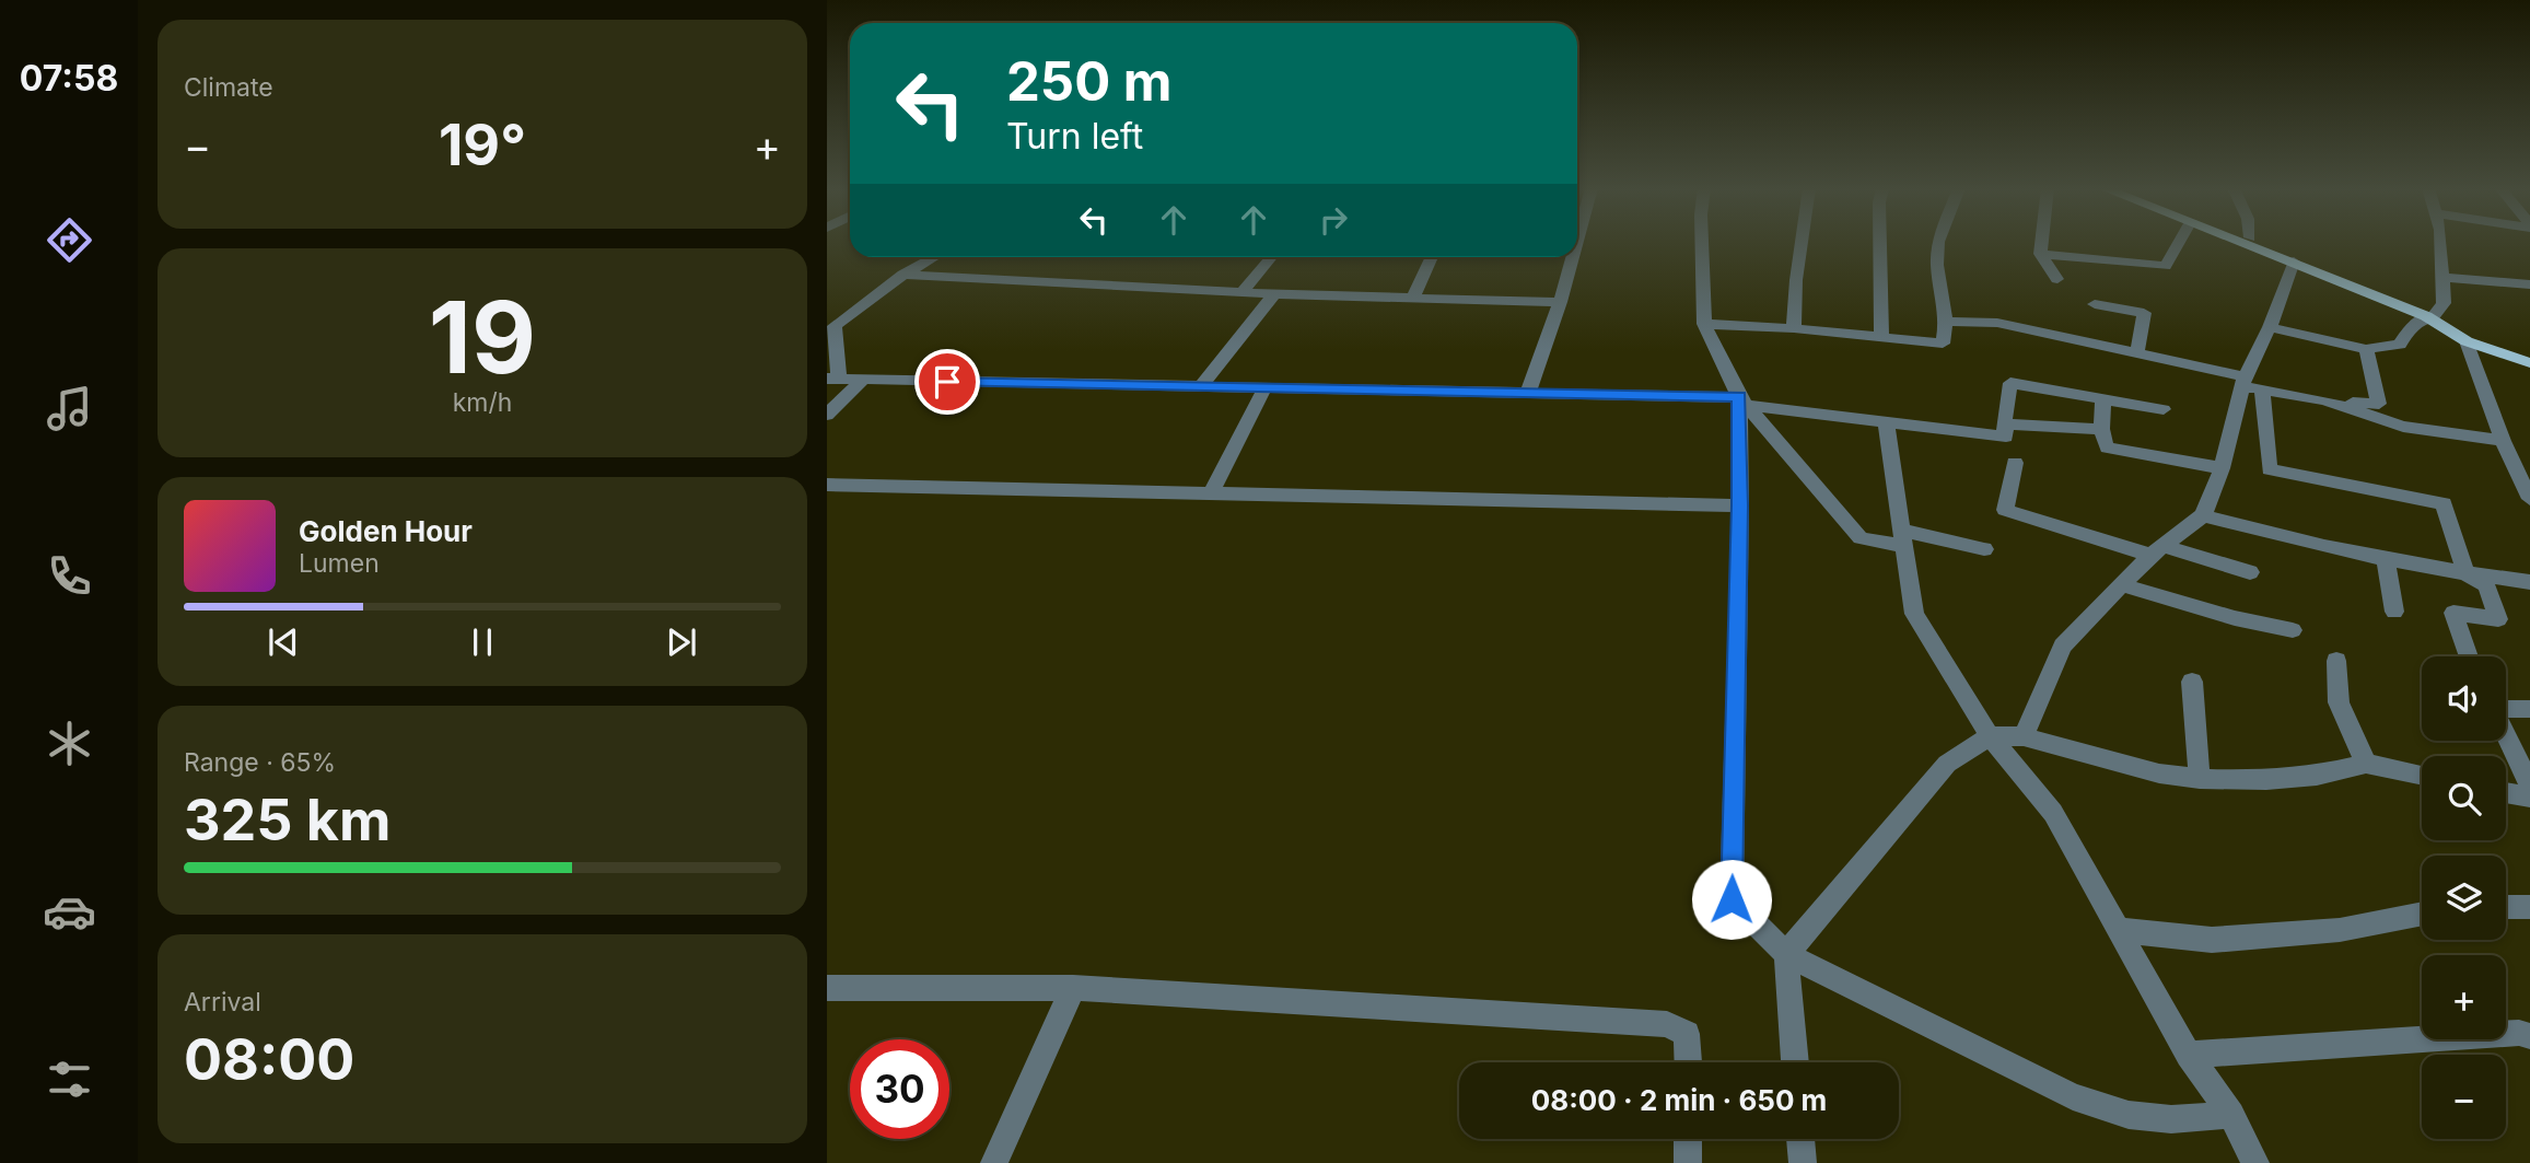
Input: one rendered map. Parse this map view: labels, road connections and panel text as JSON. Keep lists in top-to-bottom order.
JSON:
{
  "page": {
    "tabs": "07:58",
    "tile": [
      "Climate",
      ["19", "km/h"],
      ["Range · 65%", "325 km"],
      ["Arrival", "08:00"]
    ],
    "turn": ["250 m", "Turn left"],
    "heat": ["−", "19°", "+"],
    "song": ["Golden Hour", "Lumen"],
    "map_buttons": ["+", "−"],
    "limit": "30",
    "trip": "08:00 · 2 min · 650 m"
  }
}
